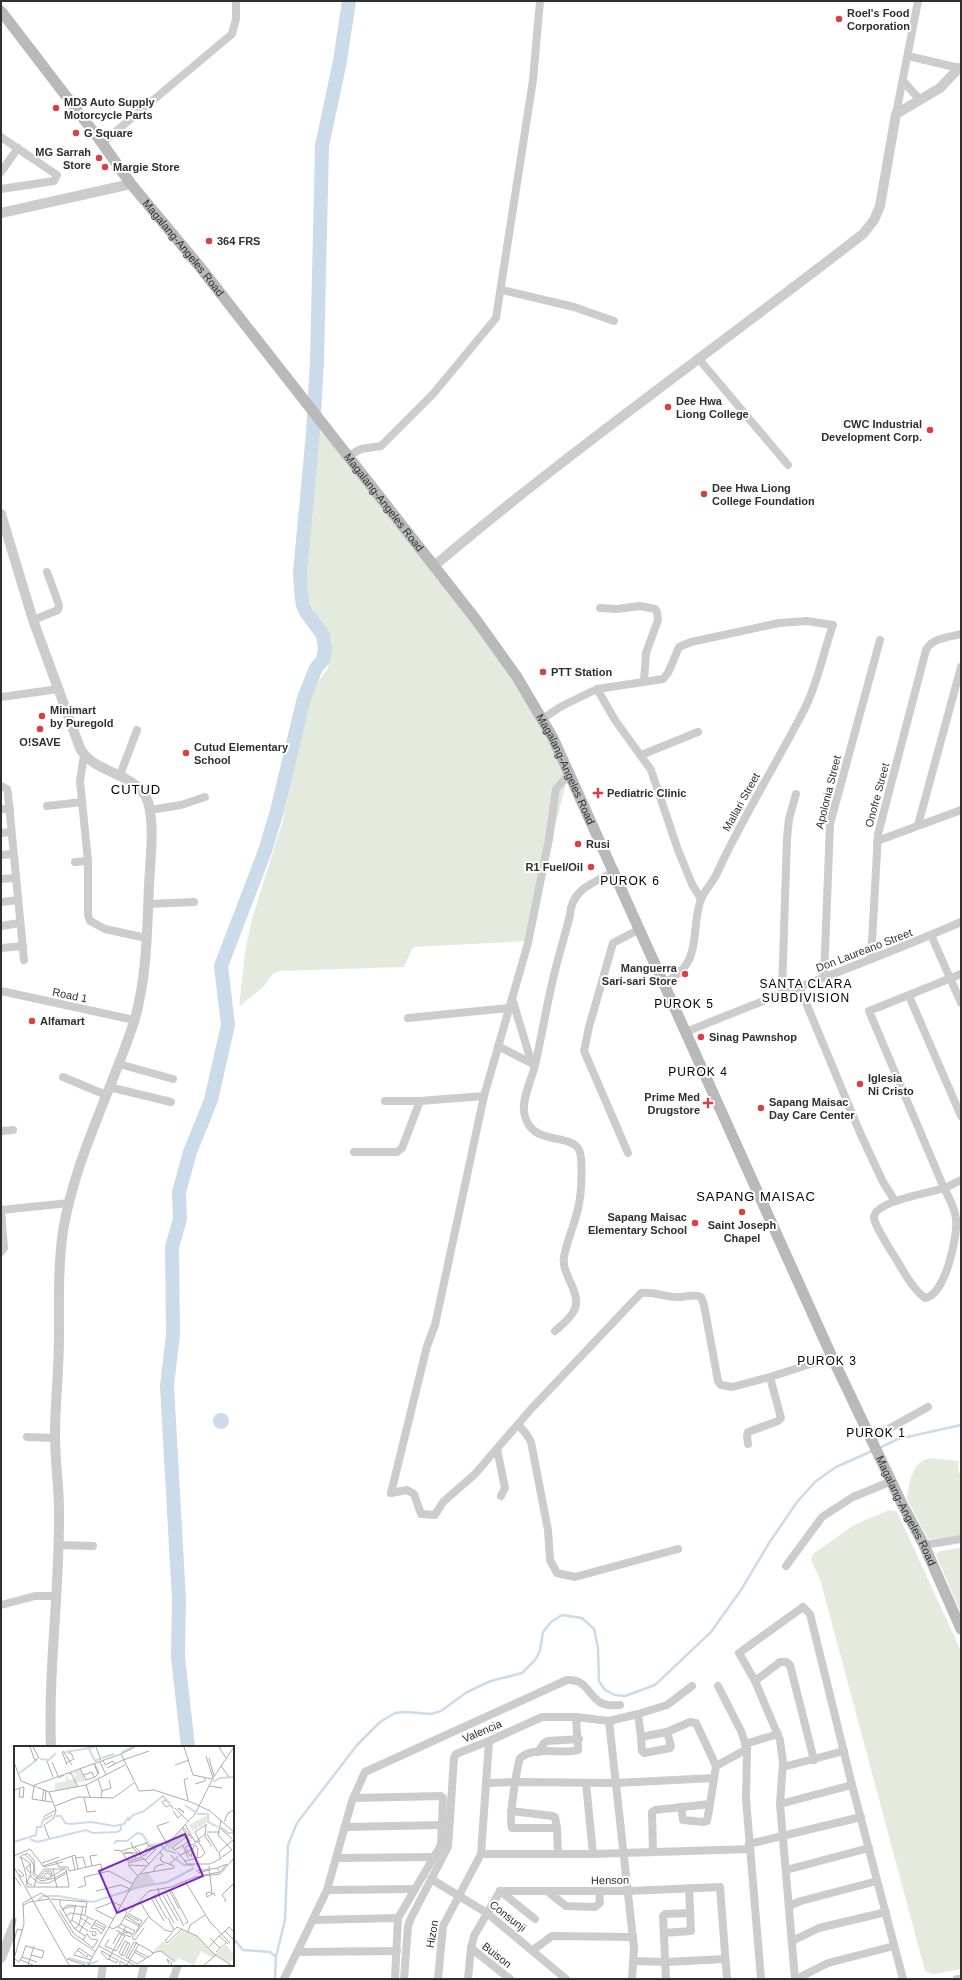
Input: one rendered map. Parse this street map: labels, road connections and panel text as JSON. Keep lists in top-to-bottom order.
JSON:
{
  "streets": {
    "main road": ["Magalang-Angeles Road"],
    "street": [
      "Apolonia Street",
      "Onofre Street",
      "Mallari Street",
      "Don Laureano Street",
      "Road 1",
      "Valencia",
      "Henson",
      "Consunji",
      "Hizon",
      "Buison"
    ]
  },
  "crossings": [
    ["Magalang-Angeles Road", "Mallari Street"],
    ["Magalang-Angeles Road", "Don Laureano Street"],
    ["Apolonia Street", "Don Laureano Street"],
    ["Onofre Street", "Don Laureano Street"],
    ["Valencia", "Consunji"],
    ["Consunji", "Hizon"]
  ],
  "districts": [
    "CUTUD",
    "PUROK 6",
    "SANTA CLARA SUBDIVISION",
    "PUROK 5",
    "PUROK 4",
    "SAPANG MAISAC",
    "PUROK 3",
    "PUROK 1"
  ],
  "places": {
    "other": [
      "Roel's Food Corporation",
      "MD3 Auto Supply Motorcycle Parts",
      "G Square",
      "MG Sarrah Store",
      "Margie Store",
      "364 FRS",
      "Dee Hwa Liong College",
      "CWC Industrial Development Corp.",
      "Dee Hwa Liong College Foundation",
      "PTT Station",
      "Minimart by Puregold",
      "O!SAVE",
      "Cutud Elementary School",
      "Rusi",
      "R1 Fuel/Oil",
      "Manguerra Sari-sari Store",
      "Alfamart",
      "Sinag Pawnshop",
      "Iglesia Ni Cristo",
      "Sapang Maisac Day Care Center",
      "Saint Joseph Chapel",
      "Sapang Maisac Elementary School"
    ],
    "health": ["Pediatric Clinic", "Prime Med Drugstore"]
  }
}
